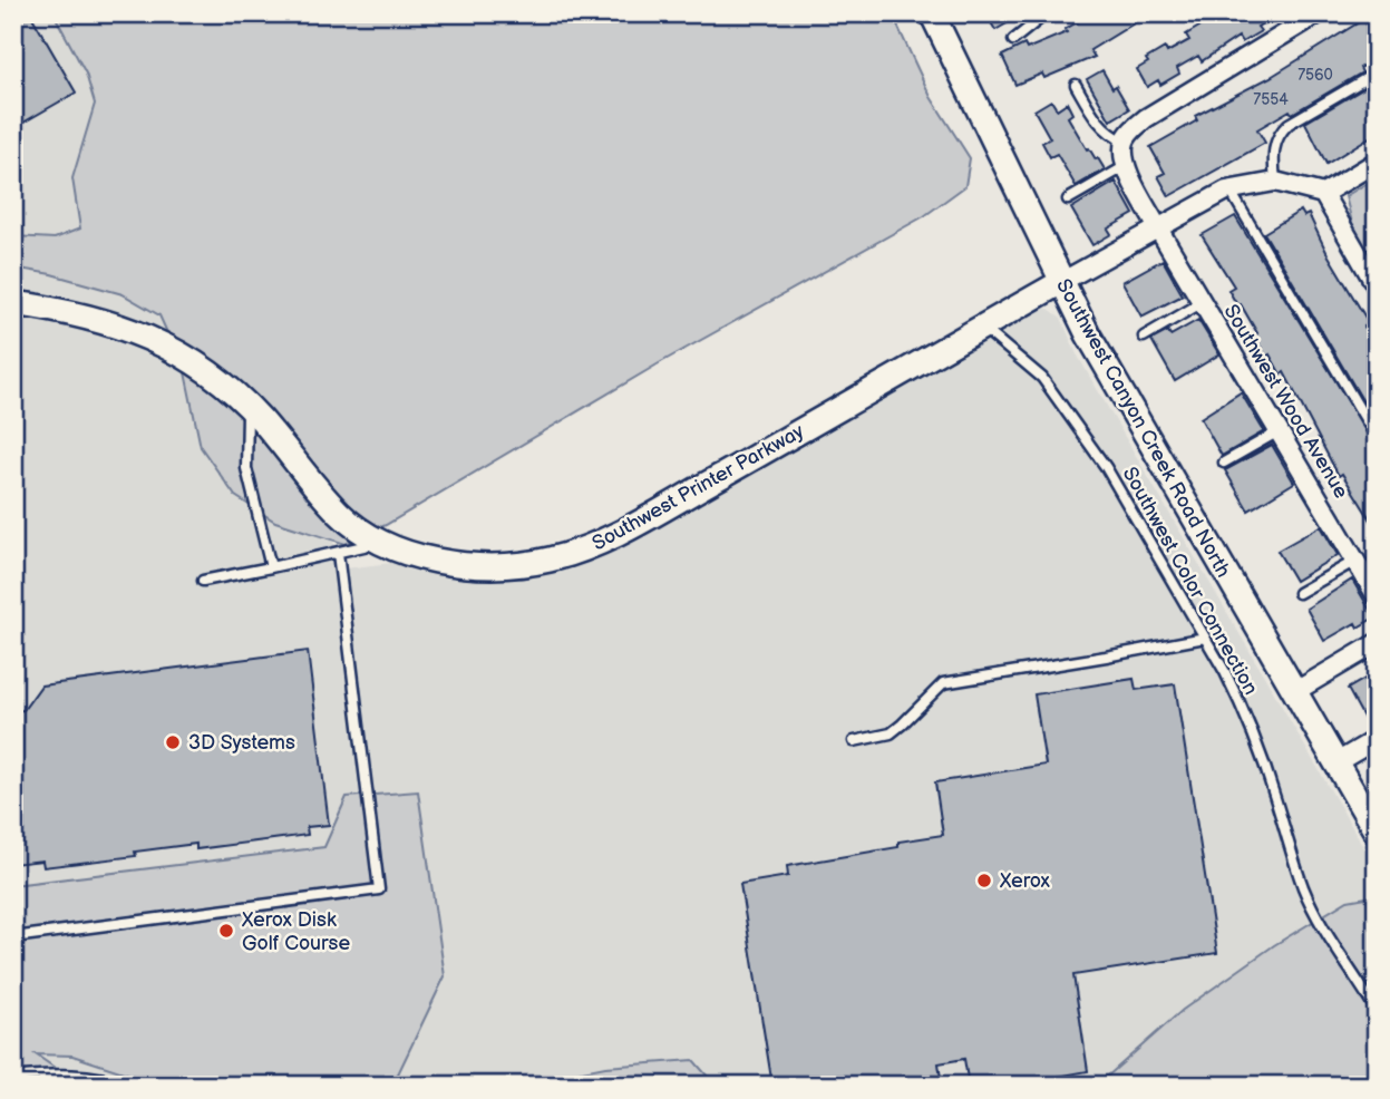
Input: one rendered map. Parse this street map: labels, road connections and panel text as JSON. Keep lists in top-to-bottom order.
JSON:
{
  "streets": {
    "street": ["Southwest Wood Avenue", "Southwest Canyon Creek Road North", "Southwest Printer Parkway"],
    "lane": ["Southwest Color Connection"]
  },
  "crossings": [
    ["Southwest Canyon Creek Road North", "Southwest Printer Parkway"],
    ["Southwest Printer Parkway", "Southwest Color Connection"]
  ],
  "places": ["3D Systems", "Xerox", "Xerox Disk Golf Course"],
  "house_numbers": ["7560", "7554"]
}
